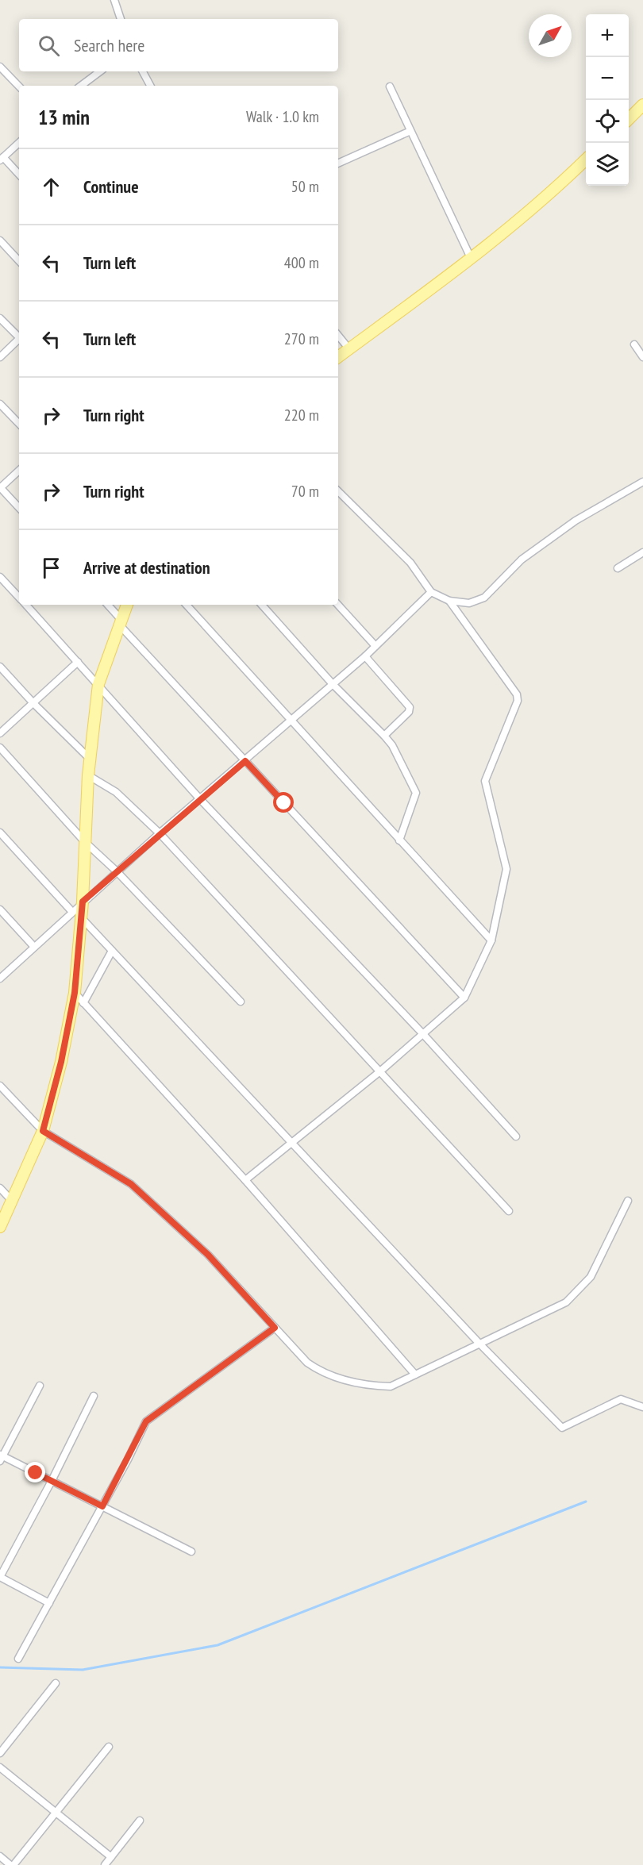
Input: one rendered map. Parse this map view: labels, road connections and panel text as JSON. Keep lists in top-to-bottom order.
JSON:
{
  "north": "top right",
  "page": {
    "map_buttons": ["+", "−"],
    "search": "Search here",
    "heading": ["13 min", "Walk · 1.0 km"],
    "list": [
      ["Continue", "50 m"],
      ["Turn left", "400 m"],
      ["Turn left", "270 m"],
      ["Turn right", "220 m"],
      ["Turn right", "70 m"],
      "Arrive at destination"
    ]
  }
}
